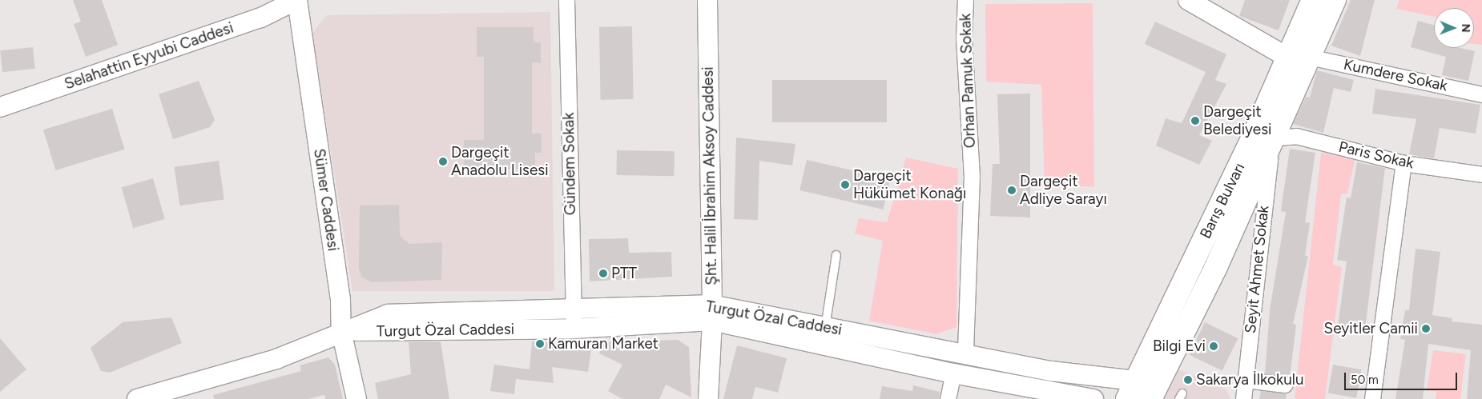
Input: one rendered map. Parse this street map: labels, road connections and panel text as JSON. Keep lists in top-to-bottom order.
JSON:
{
  "streets": {
    "main road": ["Barış Bulvarı"],
    "street": [
      "Selahattin Eyyubi Caddesi",
      "Kumdere Sokak",
      "Orhan Pamuk Sokak",
      "Paris Sokak",
      "Gündem Sokak",
      "Şht. Halil İbrahim Aksoy Caddesi",
      "Sümer Caddesi",
      "Seyit Ahmet Sokak",
      "Turgut Özal Caddesi"
    ]
  },
  "crossings": [
    ["Selahattin Eyyubi Caddesi", "Sümer Caddesi"],
    ["Kumdere Sokak", "Barış Bulvarı"],
    ["Orhan Pamuk Sokak", "Turgut Özal Caddesi"],
    ["Paris Sokak", "Barış Bulvarı"],
    ["Paris Sokak", "Seyit Ahmet Sokak"],
    ["Gündem Sokak", "Turgut Özal Caddesi"],
    ["Şht. Halil İbrahim Aksoy Caddesi", "Turgut Özal Caddesi"],
    ["Sümer Caddesi", "Turgut Özal Caddesi"],
    ["Barış Bulvarı", "Seyit Ahmet Sokak"],
    ["Barış Bulvarı", "Turgut Özal Caddesi"]
  ],
  "places": [
    "Dargeçit Belediyesi",
    "Dargeçit Anadolu Lisesi",
    "Dargeçit Hükümet Konağı",
    "Dargeçit Adliye Sarayı",
    "PTT",
    "Seyitler Camii",
    "Kamuran Market",
    "Bilgi Evi",
    "Sakarya İlkokulu"
  ],
  "scale_bar": "50 m",
  "north": "right"
}
